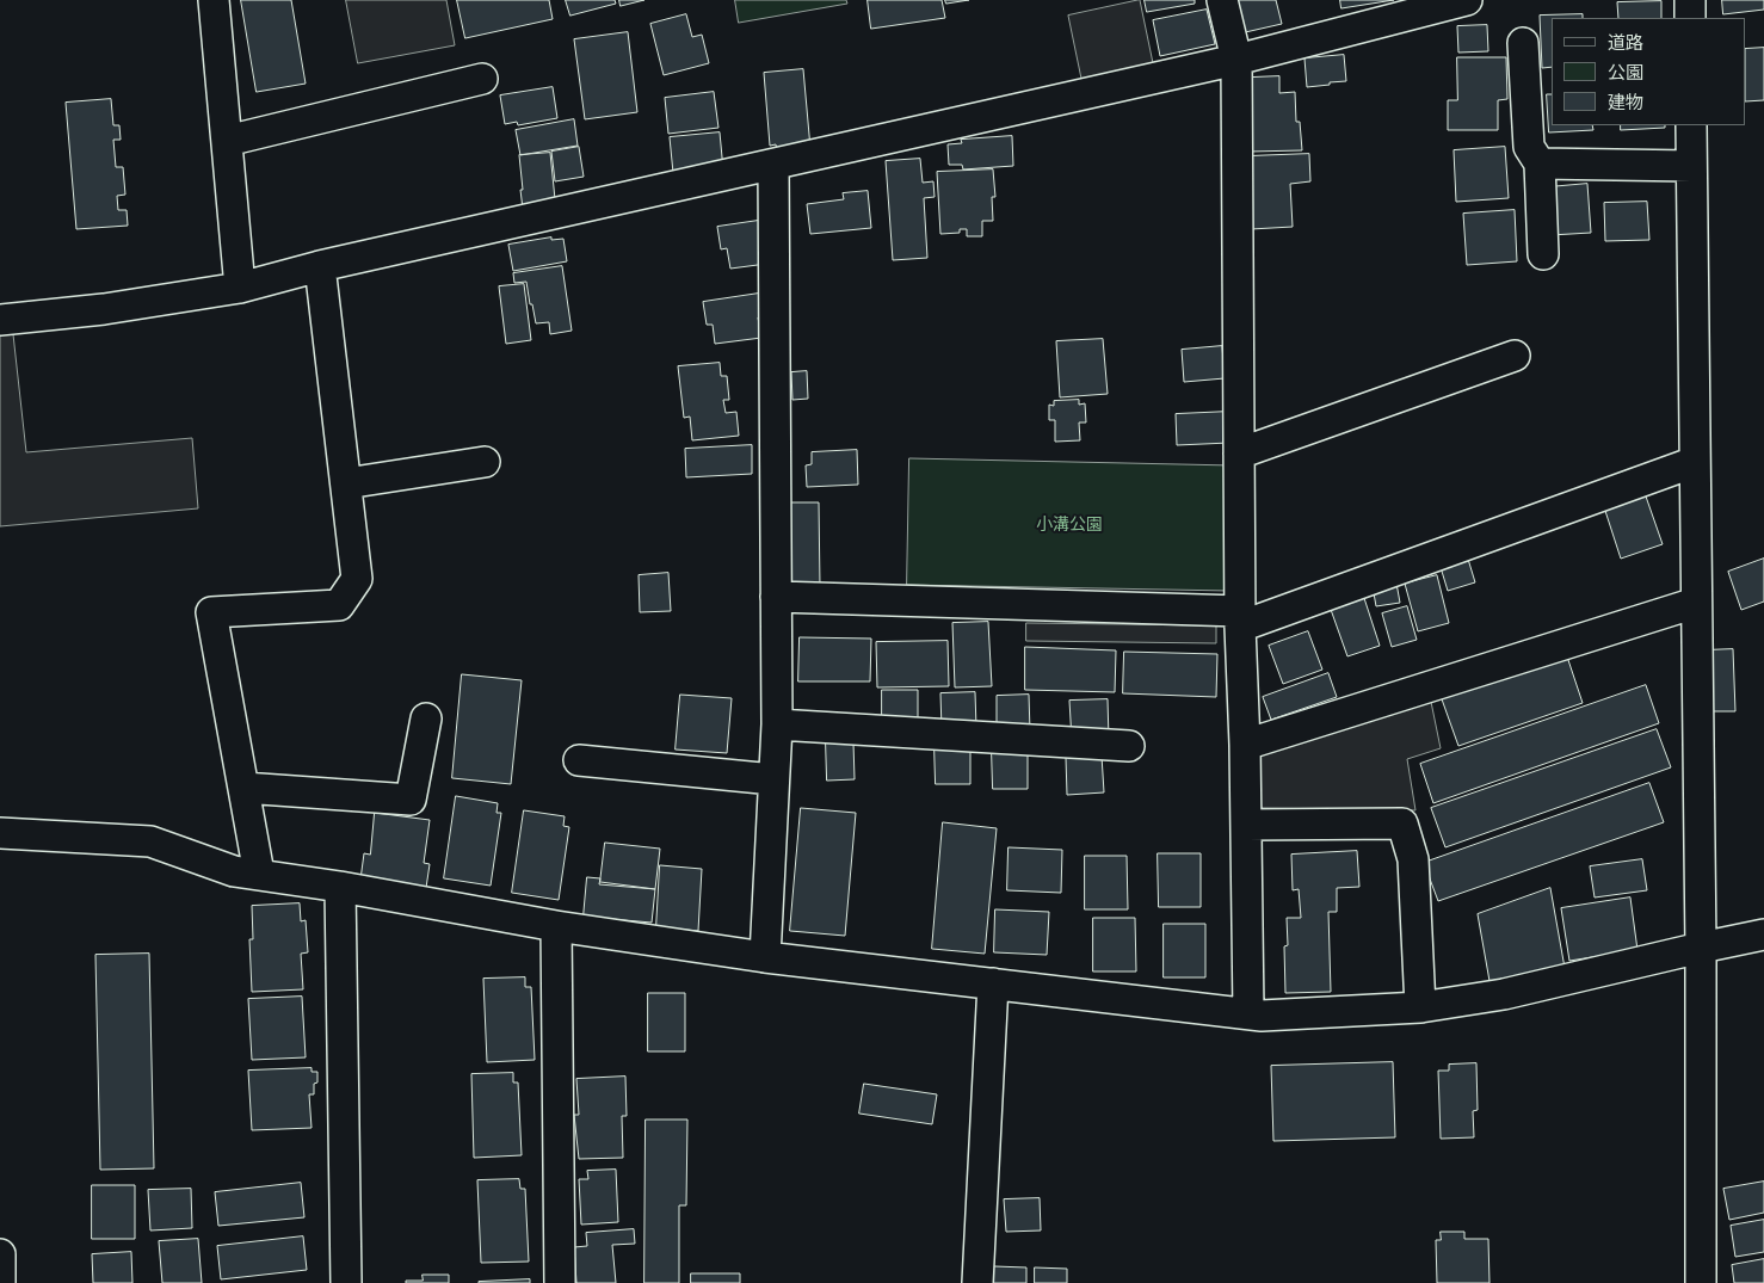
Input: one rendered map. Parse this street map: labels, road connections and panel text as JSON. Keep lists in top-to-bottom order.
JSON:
{
  "parks": ["小溝公園"],
  "legend": ["道路", "公園", "建物"]
}
